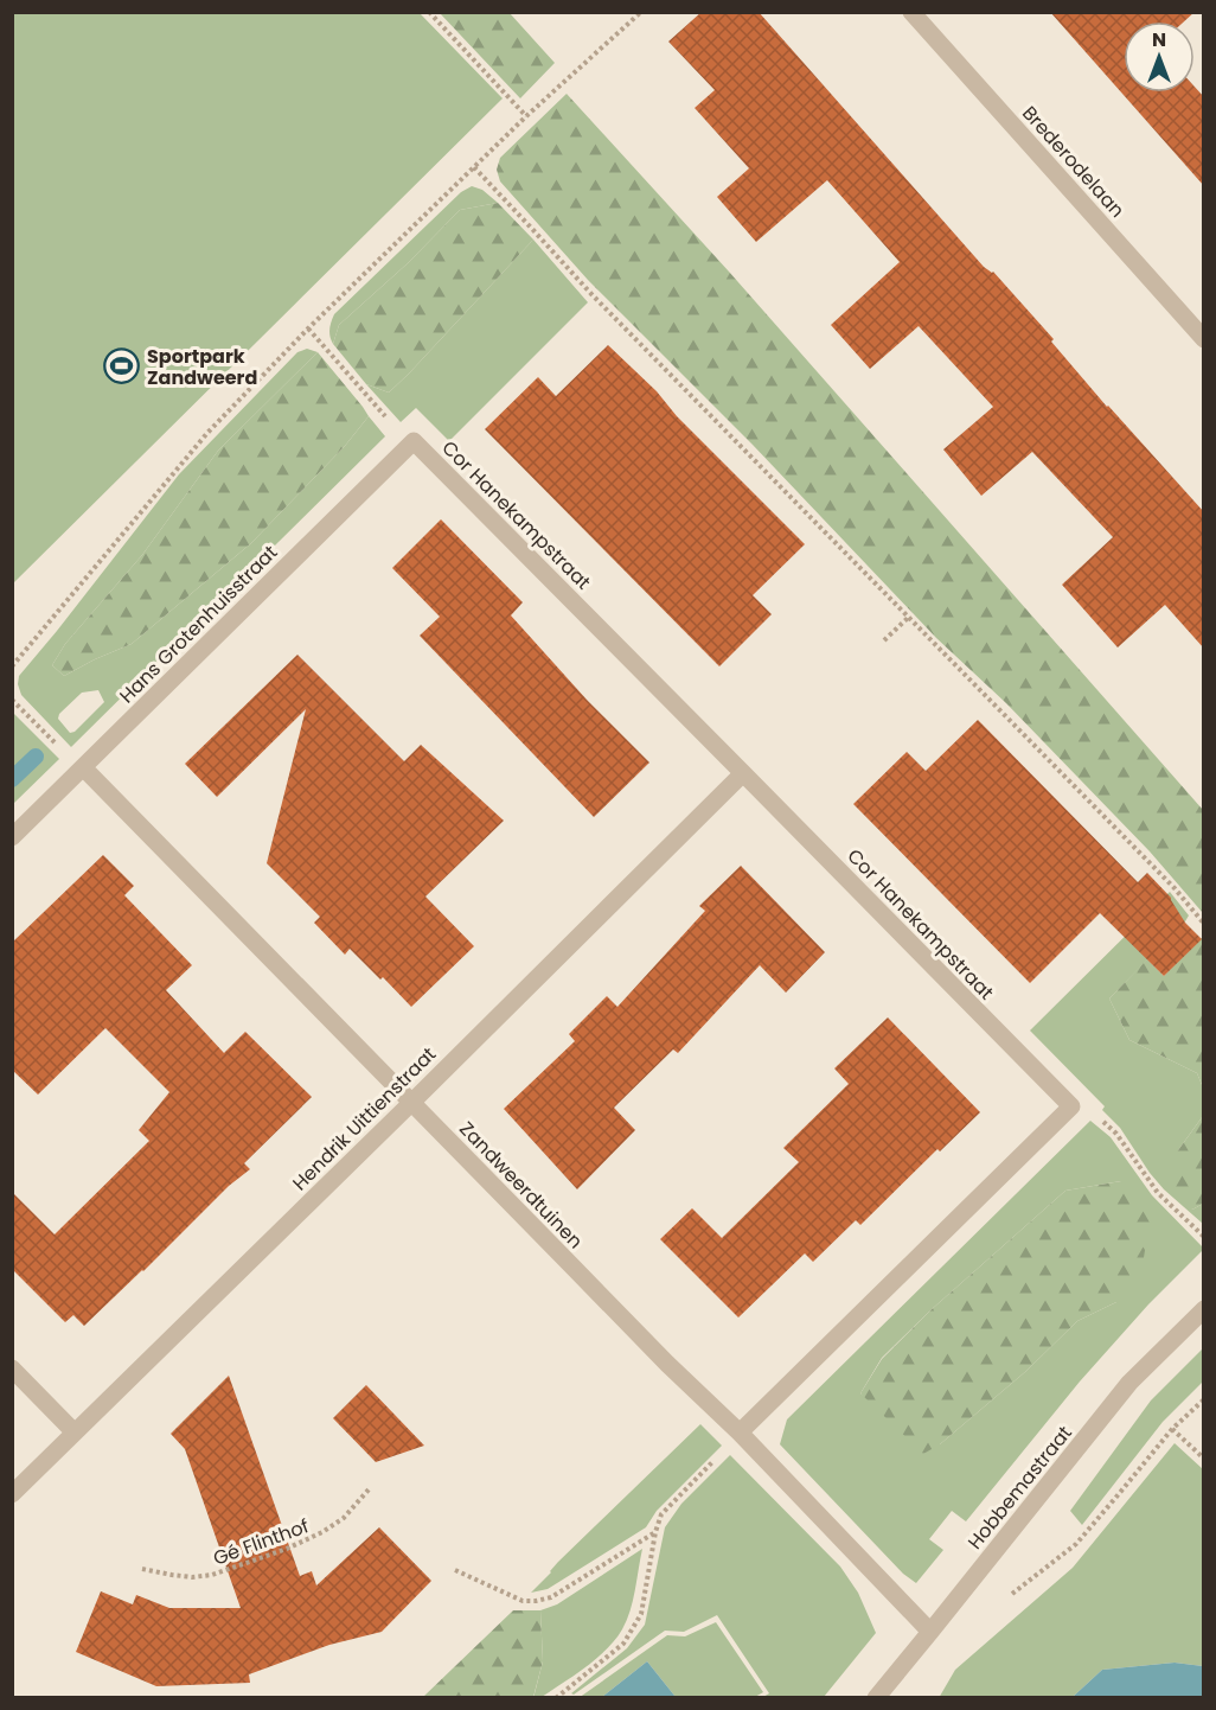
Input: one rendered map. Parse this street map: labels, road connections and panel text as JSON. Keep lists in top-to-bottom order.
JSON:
{
  "streets": {
    "street": [
      "Brederodelaan",
      "Cor Hanekampstraat",
      "Hans Grotenhuisstraat",
      "Hendrik Uittienstraat",
      "Zandweerdtuinen",
      "Hobbemastraat"
    ],
    "path": ["Gé Flinthof"]
  },
  "crossings": [
    ["Cor Hanekampstraat", "Hans Grotenhuisstraat"],
    ["Cor Hanekampstraat", "Hendrik Uittienstraat"],
    ["Hans Grotenhuisstraat", "Zandweerdtuinen"],
    ["Hendrik Uittienstraat", "Zandweerdtuinen"],
    ["Zandweerdtuinen", "Hobbemastraat"]
  ],
  "places": {
    "sports": ["Sportpark Zandweerd"]
  },
  "north": "top"
}
